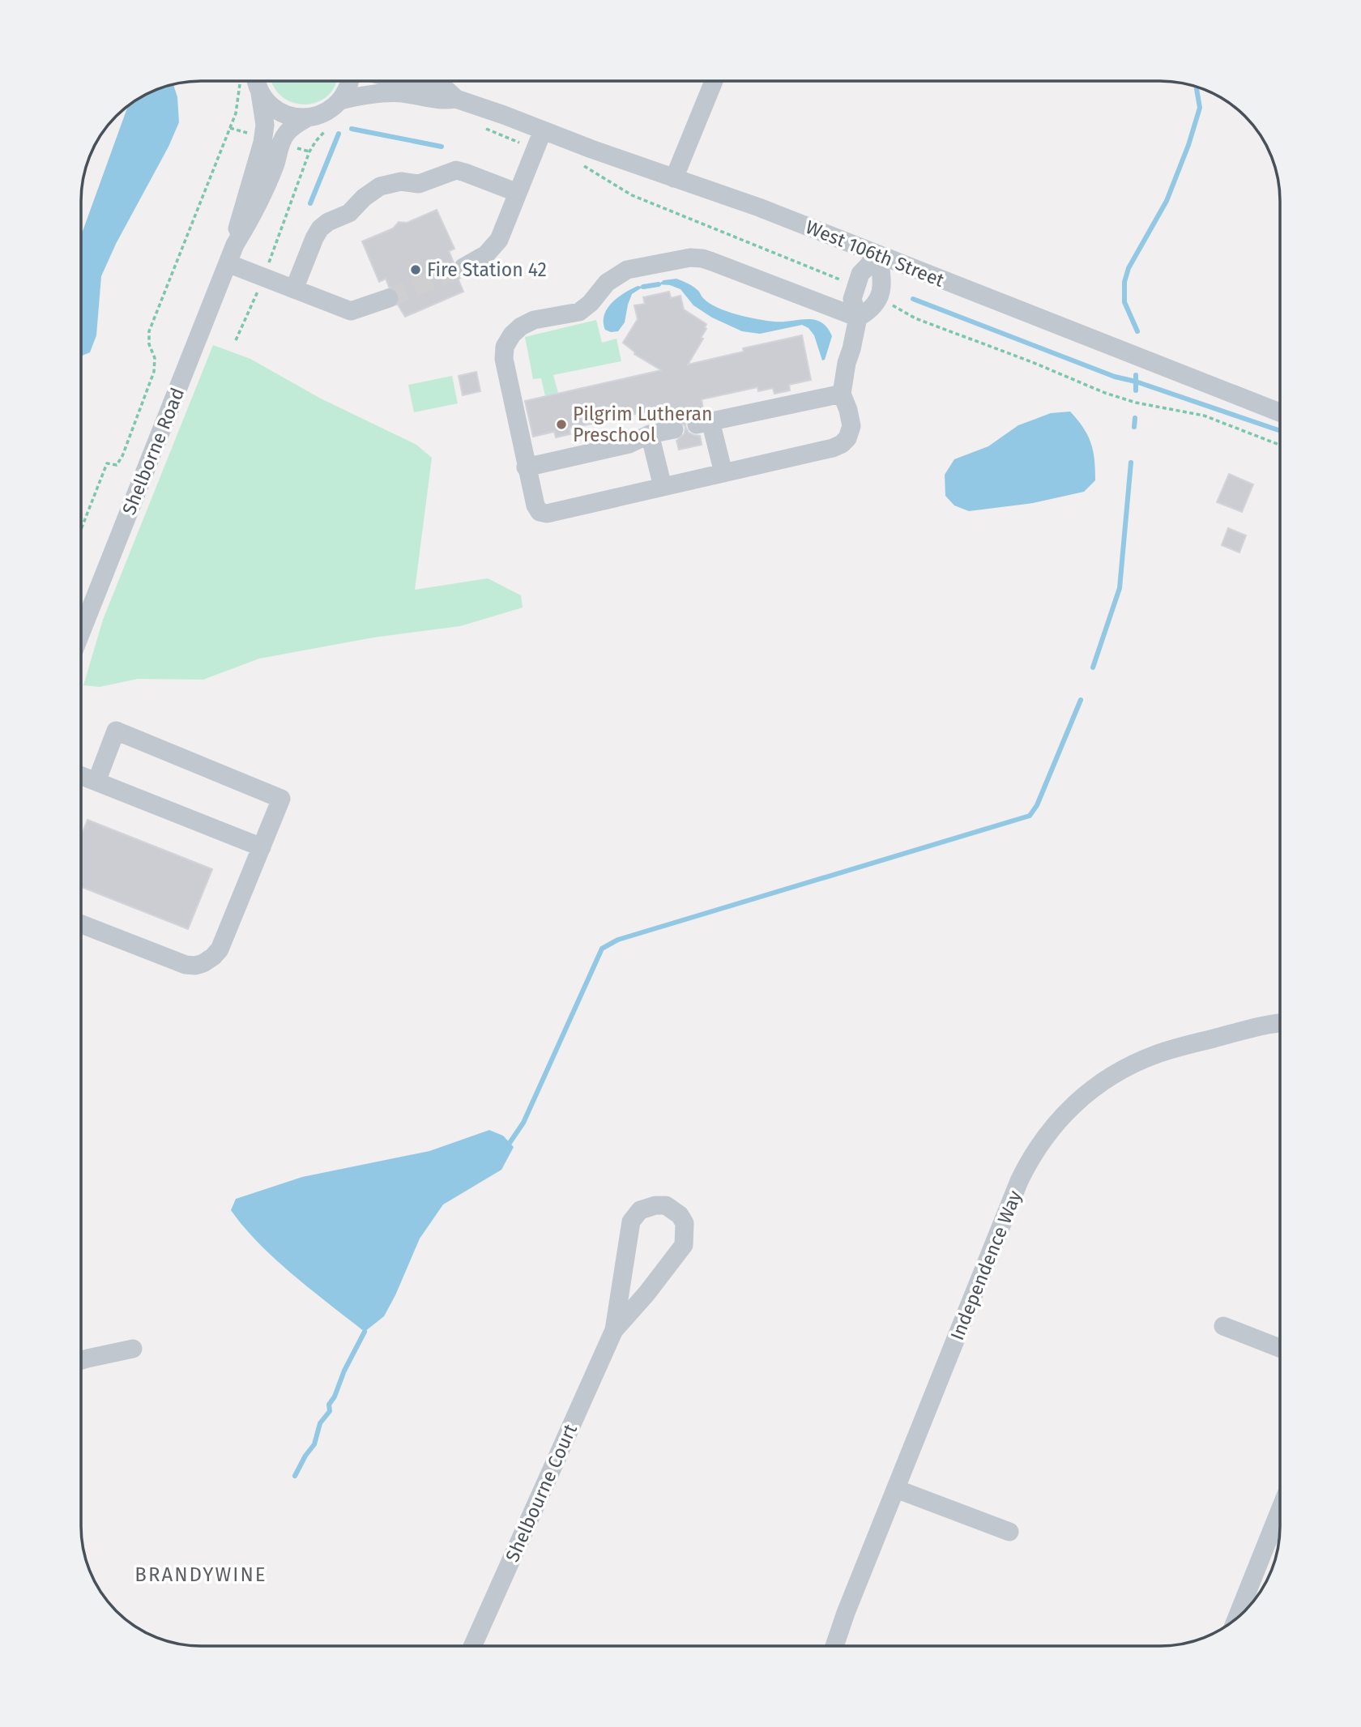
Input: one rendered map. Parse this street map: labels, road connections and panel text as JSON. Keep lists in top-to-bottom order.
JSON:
{
  "streets": {
    "street": [
      "West 106th Street",
      "Shelborne Road",
      "Independence Way",
      "Shelbourne Court"
    ]
  },
  "crossings": [
    ["West 106th Street", "Shelborne Road"]
  ],
  "districts": ["BRANDYWINE"],
  "places": ["Fire Station 42", "Pilgrim Lutheran Preschool"]
}
